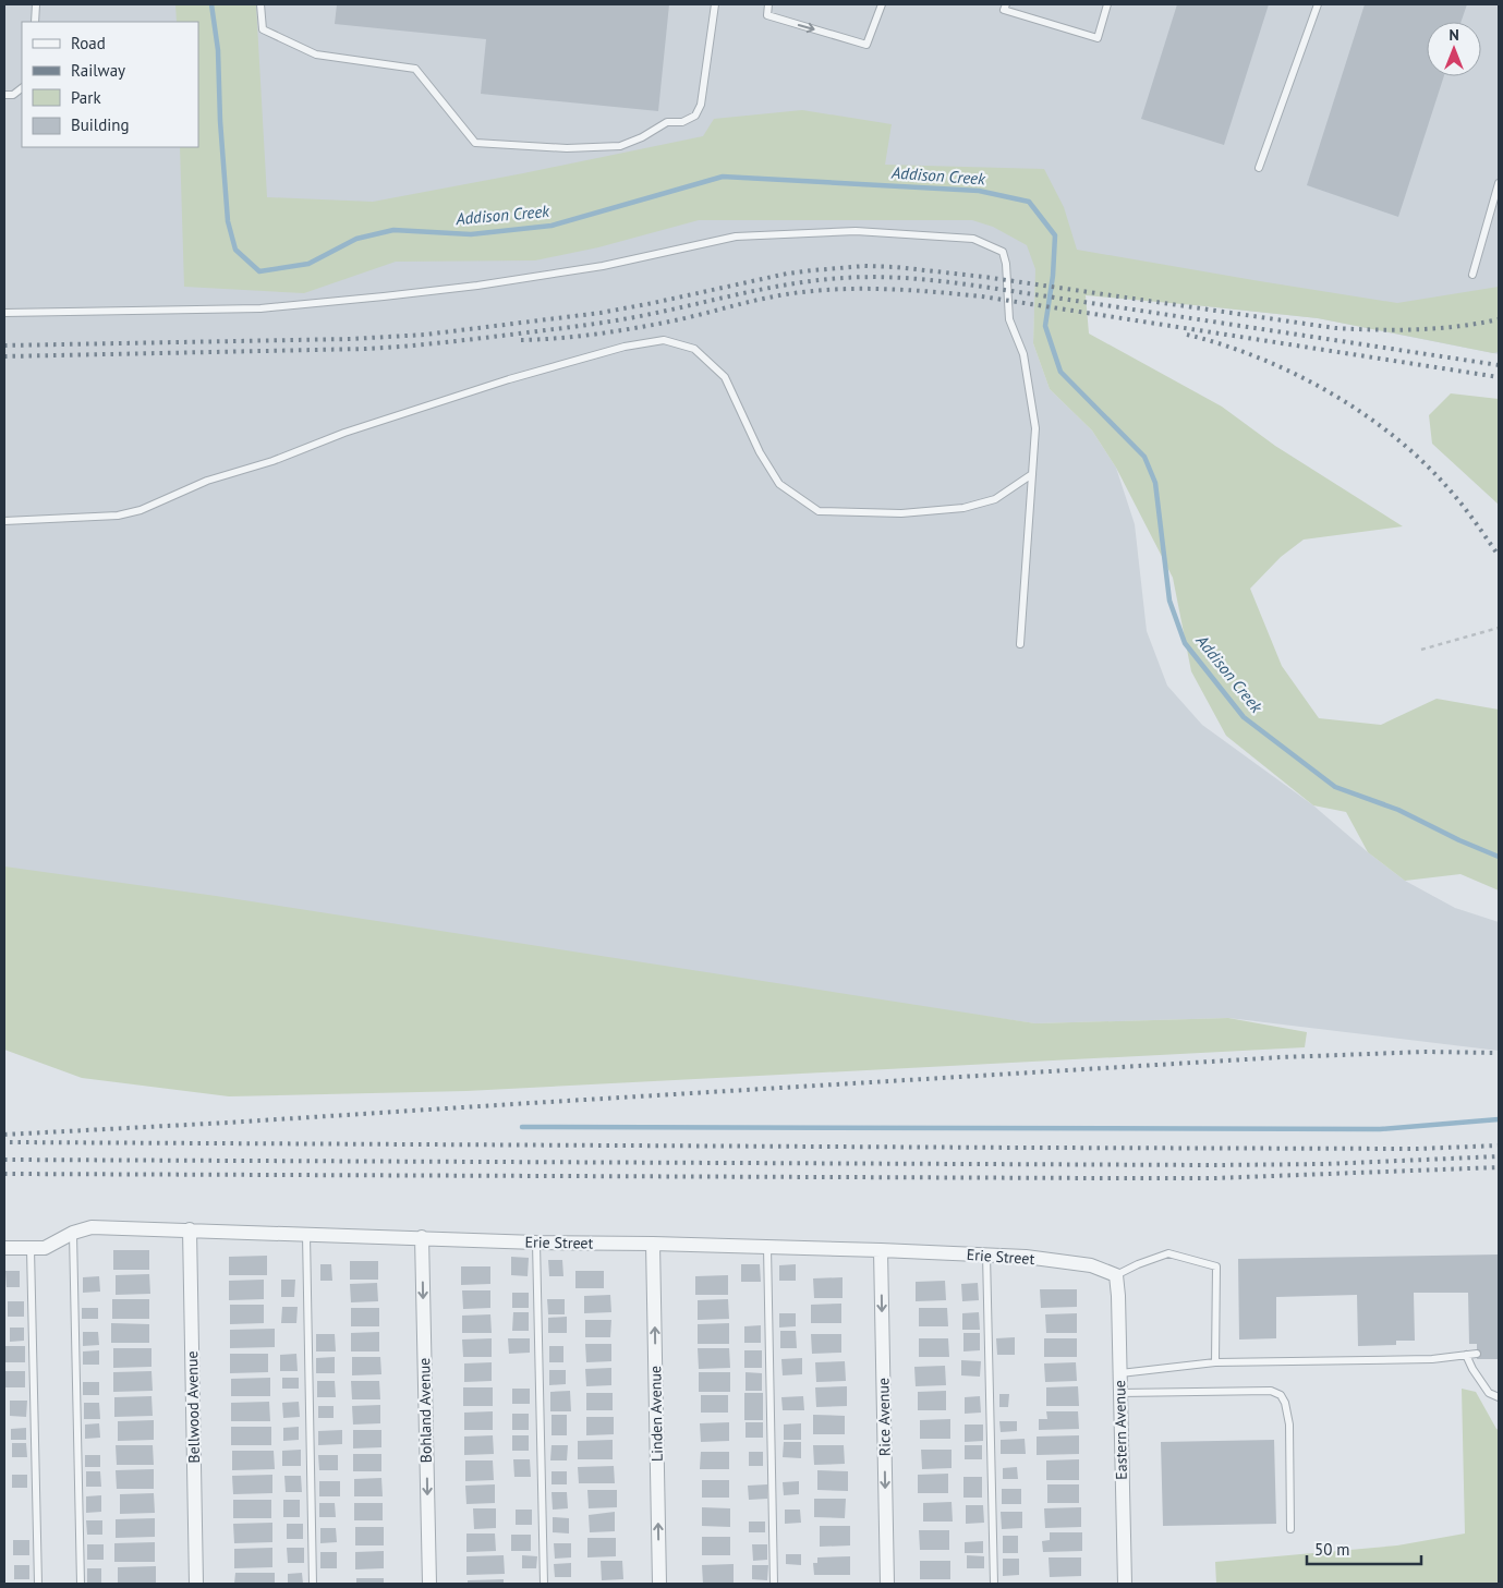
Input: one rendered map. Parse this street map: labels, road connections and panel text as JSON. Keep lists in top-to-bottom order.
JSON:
{
  "streets": {
    "street": [
      "Erie Street",
      "Bellwood Avenue",
      "Bohland Avenue",
      "Linden Avenue",
      "Rice Avenue",
      "Eastern Avenue"
    ]
  },
  "crossings": [
    ["Erie Street", "Bellwood Avenue"],
    ["Erie Street", "Bohland Avenue"],
    ["Erie Street", "Linden Avenue"],
    ["Erie Street", "Rice Avenue"],
    ["Erie Street", "Eastern Avenue"]
  ],
  "one_way": ["Bohland Avenue", "Linden Avenue", "Rice Avenue"],
  "water": ["Addison Creek"],
  "legend": [
    "Road",
    "Railway",
    "Park",
    "Building"
  ],
  "scale_bar": "50 m",
  "north": "top"
}
